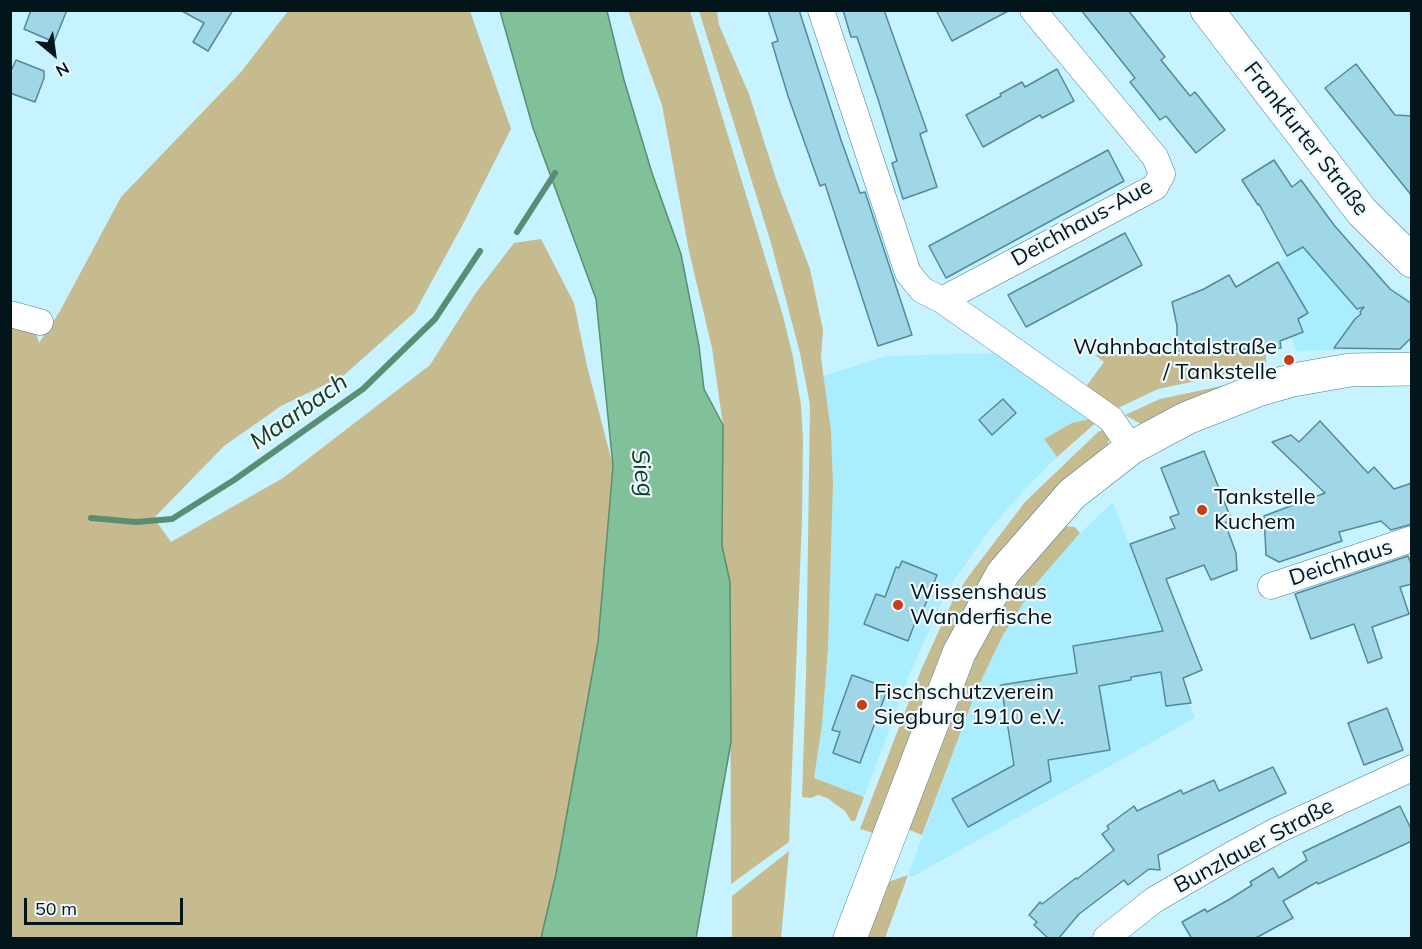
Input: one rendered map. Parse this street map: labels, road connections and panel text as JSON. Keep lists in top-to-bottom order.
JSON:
{
  "streets": {
    "main road": ["Frankfurter Straße"],
    "street": ["Deichhaus-Aue", "Deichhaus", "Bunzlauer Straße"]
  },
  "water": ["Maarbach", "Sieg"],
  "places": [
    "Wahnbachtalstraße / Tankstelle",
    "Tankstelle Kuchem",
    "Wissenshaus Wanderfische",
    "Fischschutzverein Siegburg 1910 e.V."
  ],
  "scale_bar": "50 m",
  "north": "bottom right"
}
